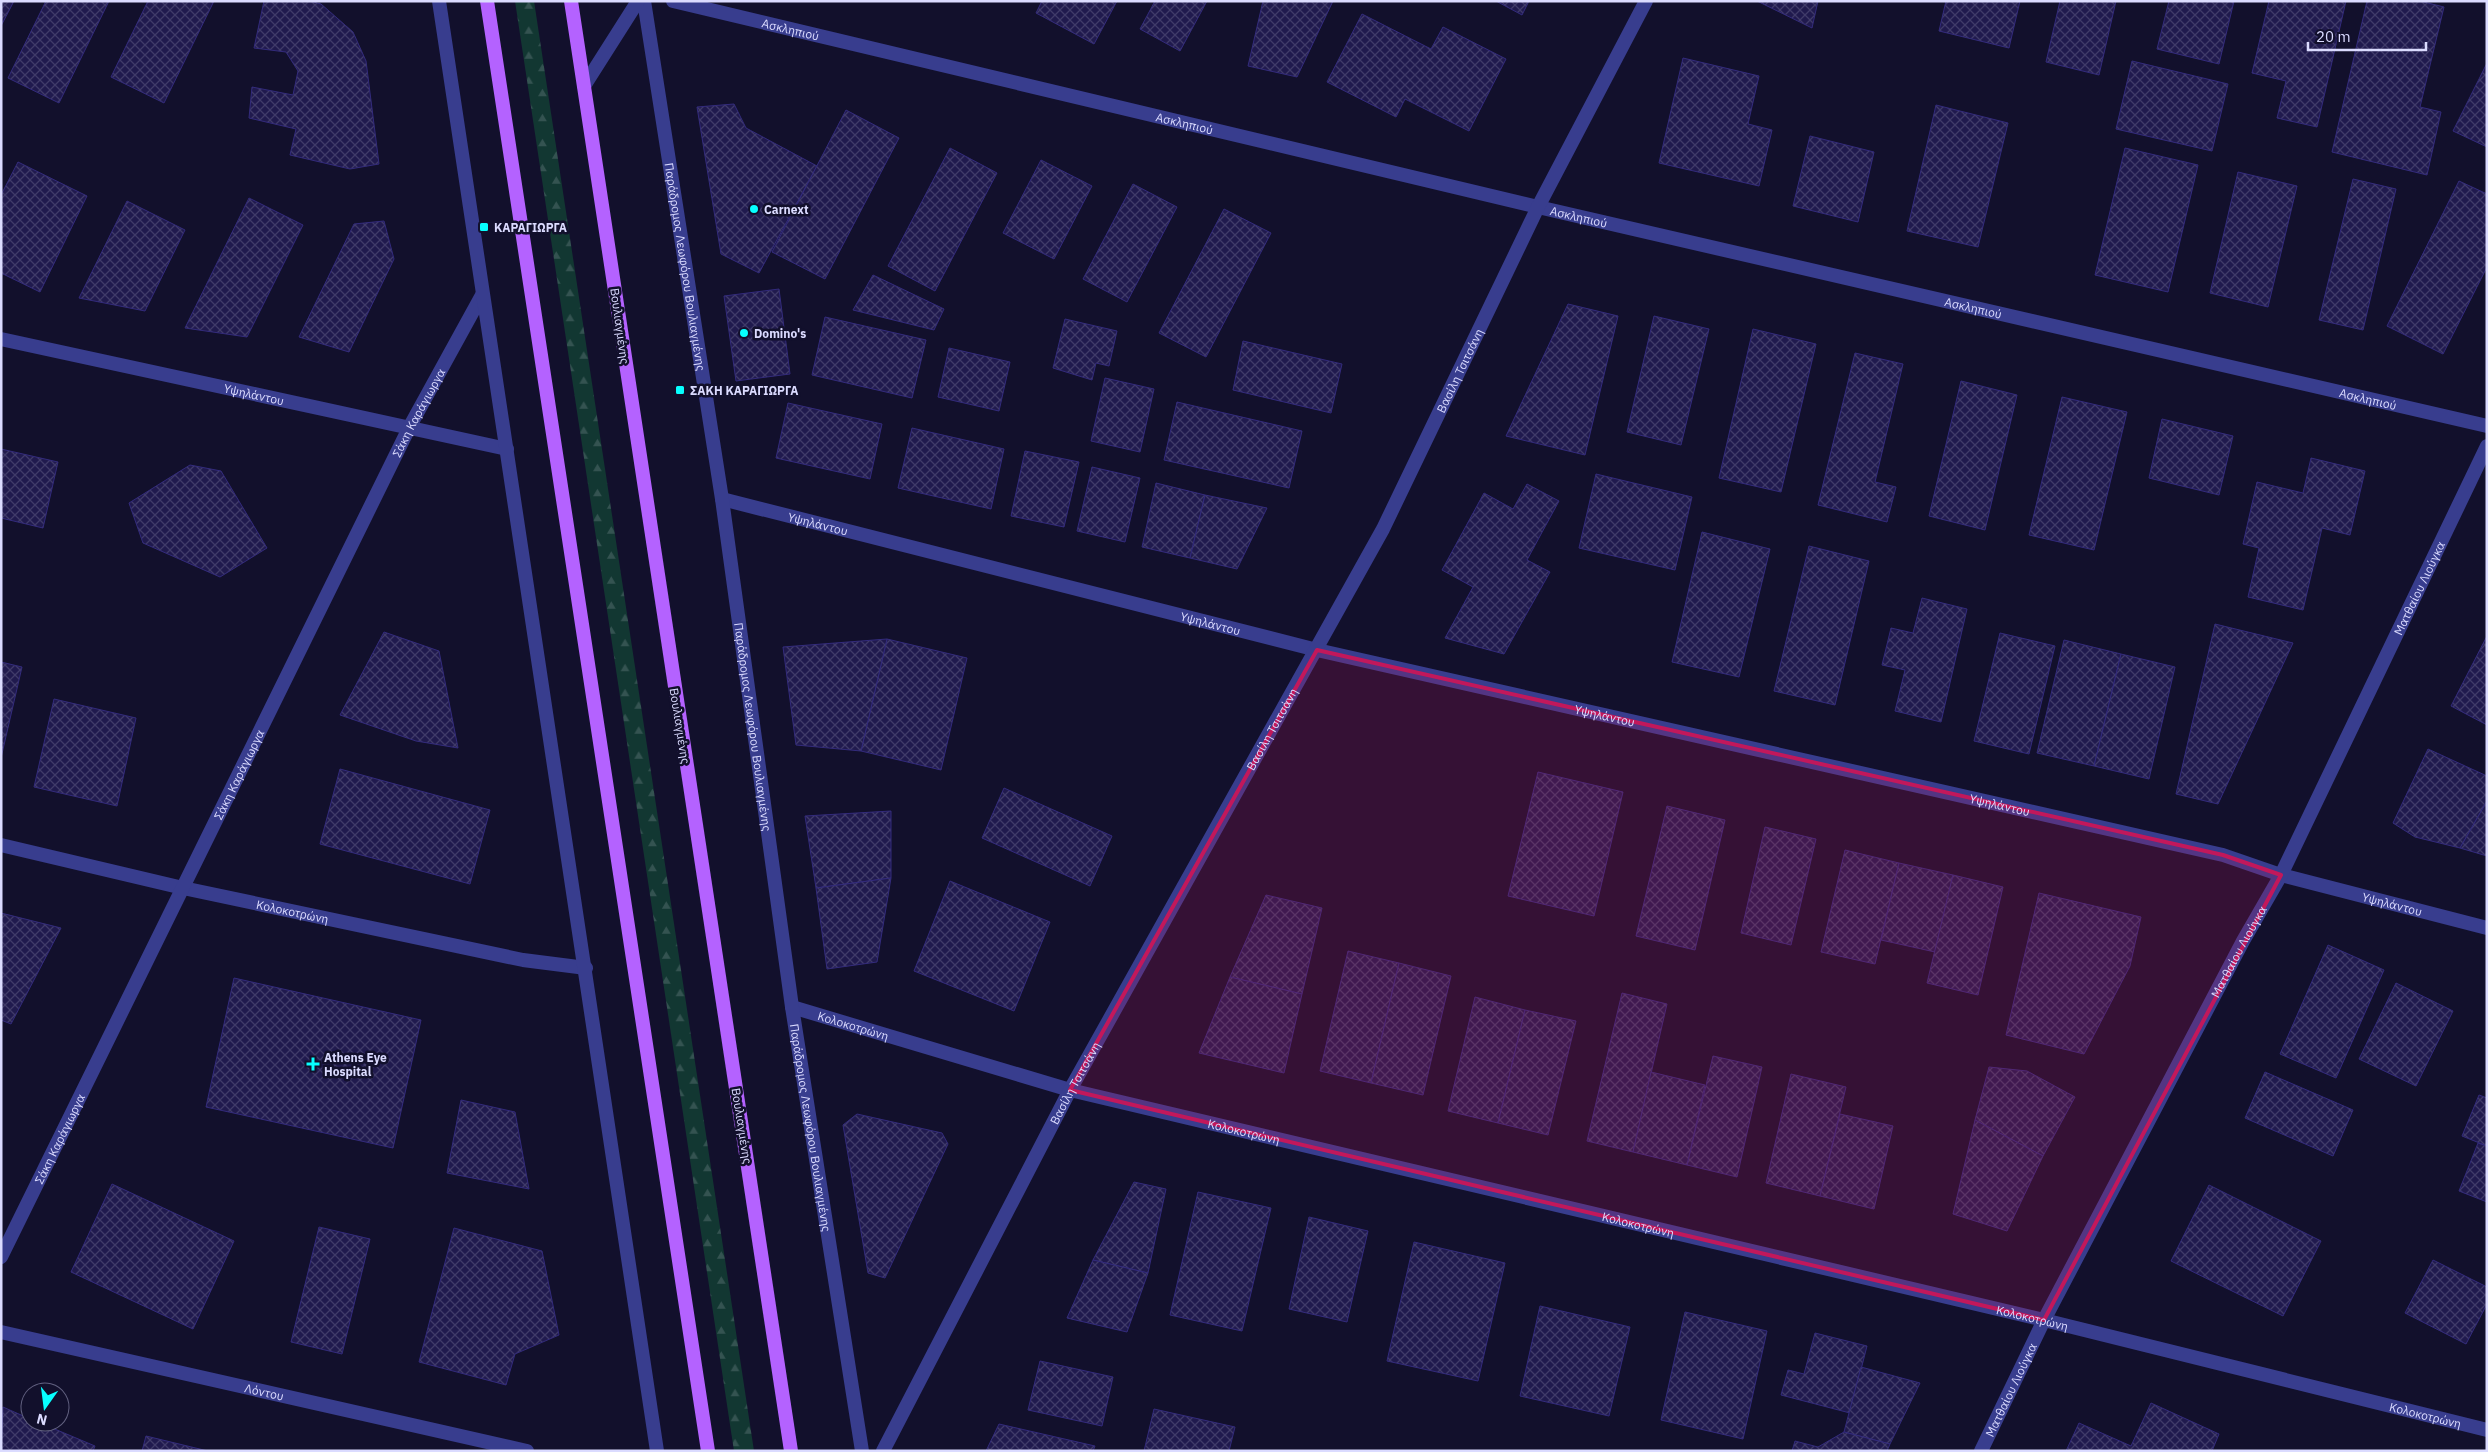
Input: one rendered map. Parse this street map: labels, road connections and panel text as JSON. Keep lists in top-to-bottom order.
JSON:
{
  "streets": {
    "main road": ["Βουλιαγμένης"],
    "street": [
      "Ασκληπιού",
      "Παράδρομος Λεωφόρου Βουλιαγμένης",
      "Βασίλη Τσιτσάνη",
      "Υψηλάντου",
      "Σάκη Καράγιωργα",
      "Ματθαίου Λιούγκα",
      "Κολοκοτρώνη",
      "Λόντου"
    ]
  },
  "crossings": [
    ["Ασκληπιού", "Βασίλη Τσιτσάνη"],
    ["Παράδρομος Λεωφόρου Βουλιαγμένης", "Υψηλάντου"],
    ["Παράδρομος Λεωφόρου Βουλιαγμένης", "Κολοκοτρώνη"],
    ["Βασίλη Τσιτσάνη", "Υψηλάντου"],
    ["Βασίλη Τσιτσάνη", "Κολοκοτρώνη"],
    ["Υψηλάντου", "Σάκη Καράγιωργα"],
    ["Υψηλάντου", "Ματθαίου Λιούγκα"],
    ["Σάκη Καράγιωργα", "Κολοκοτρώνη"],
    ["Ματθαίου Λιούγκα", "Κολοκοτρώνη"]
  ],
  "places": {
    "other": ["Carnext", "Domino's"],
    "transit": ["ΚΑΡΑΓΙΩΡΓΑ", "ΣΑΚΗ ΚΑΡΑΓΙΩΡΓΑ"],
    "health": ["Athens Eye Hospital"]
  },
  "scale_bar": "20 m",
  "north": "bottom"
}
